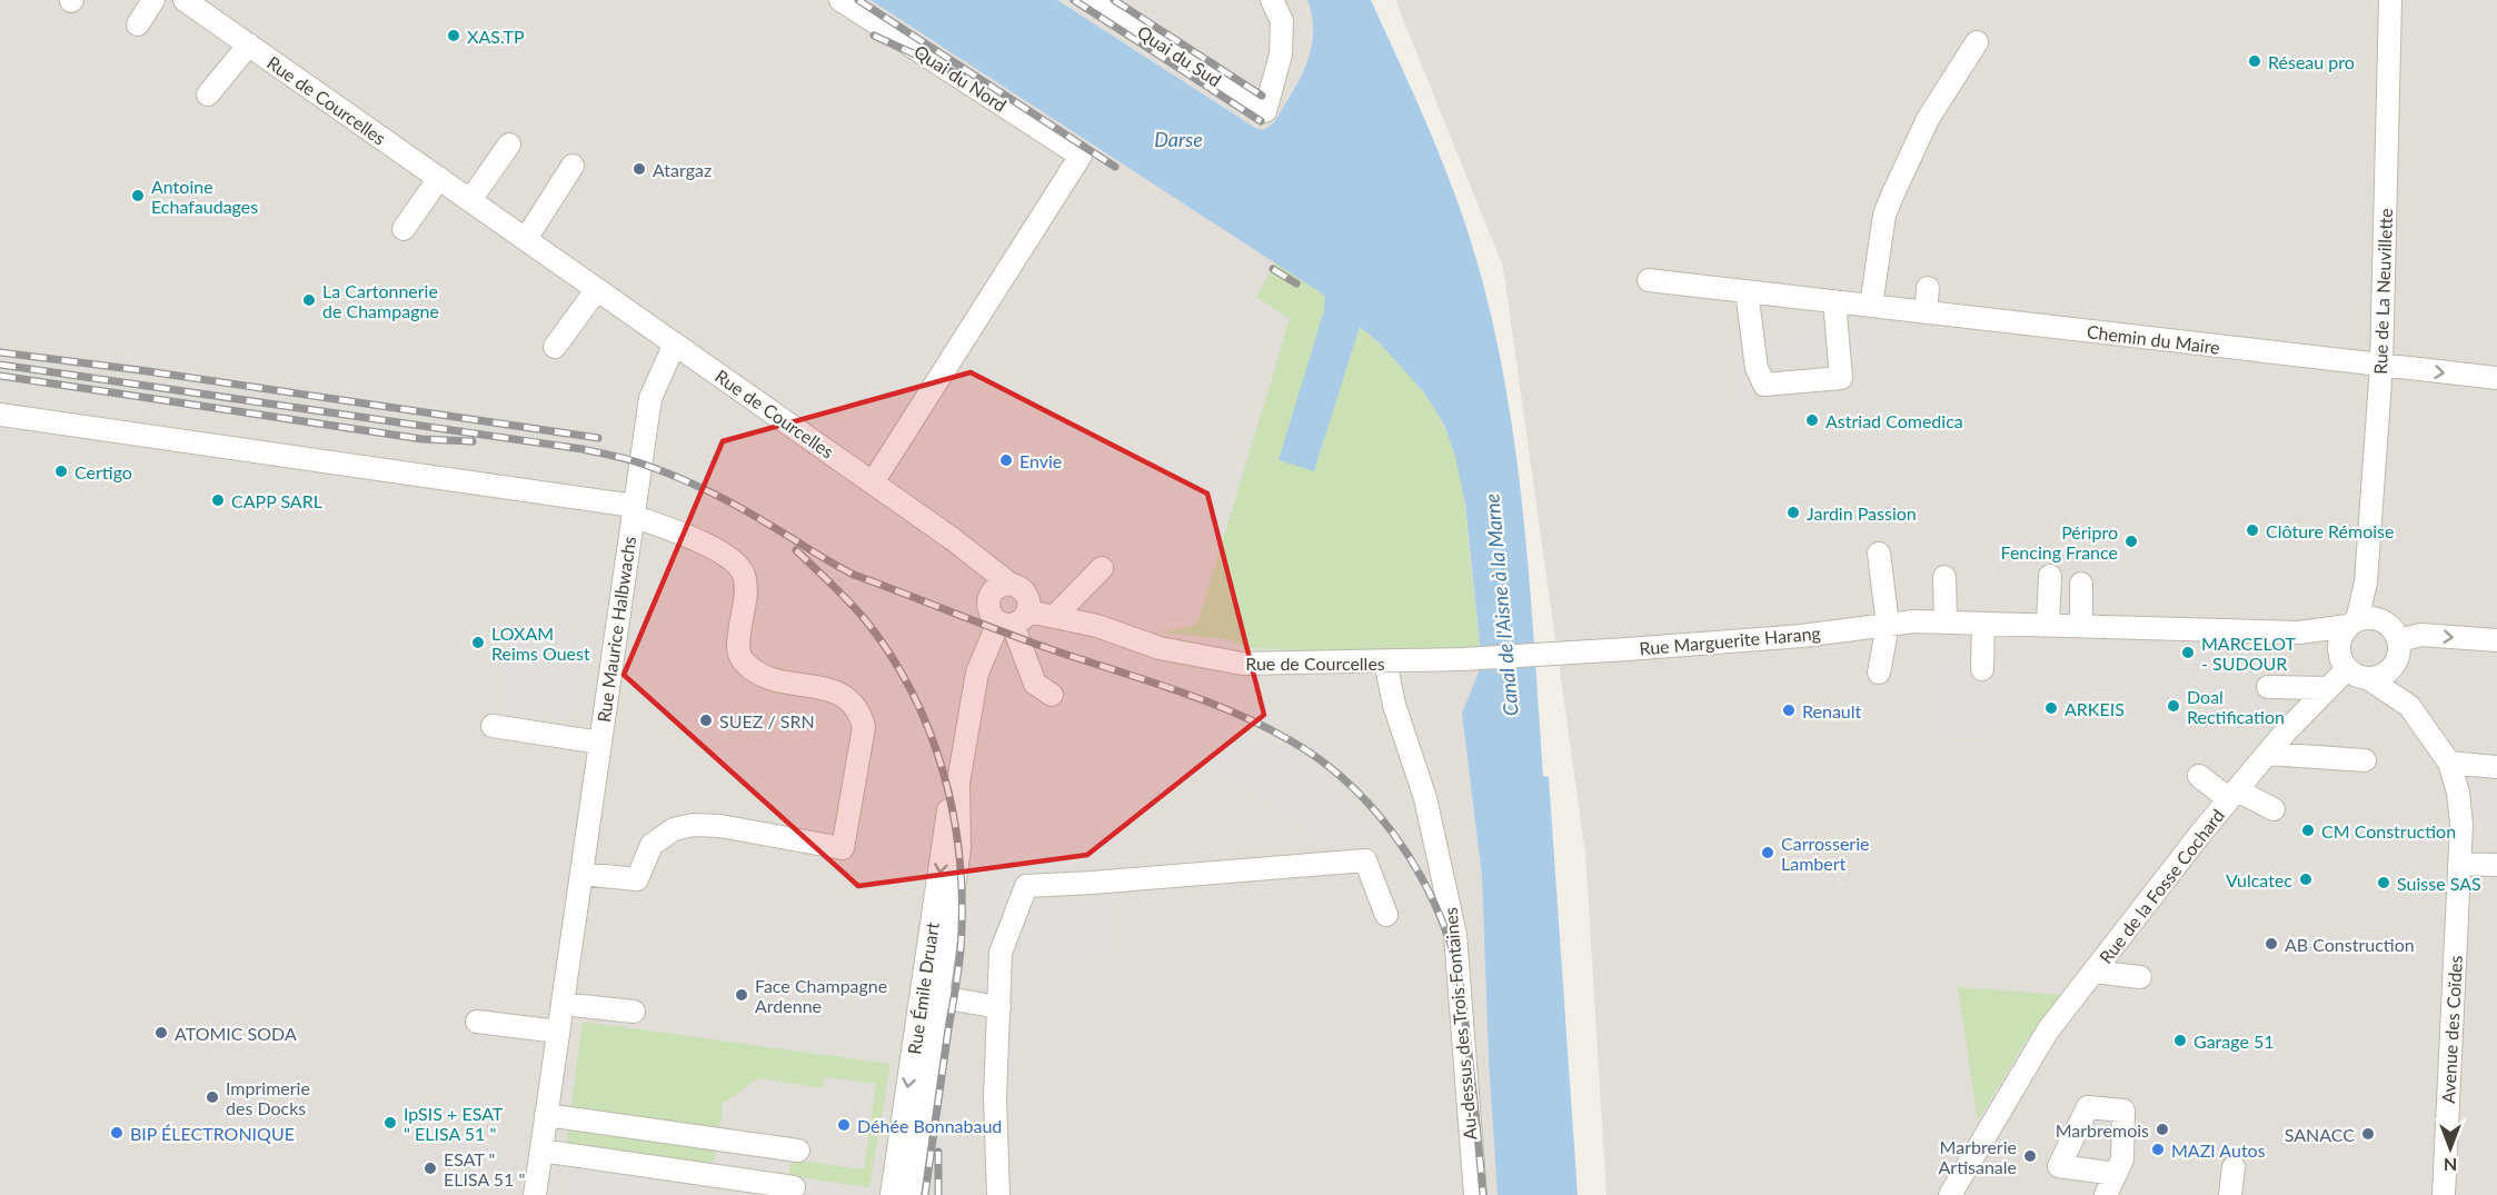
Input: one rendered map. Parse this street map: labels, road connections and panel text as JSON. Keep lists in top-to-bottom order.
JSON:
{
  "streets": {
    "street": [
      "Quai du Sud",
      "Quai du Nord",
      "Rue de Courcelles",
      "Rue de La Neuvillette",
      "Chemin du Maire",
      "Rue Maurice Halbwachs",
      "Rue Marguerite Harang",
      "Rue de la Fosse Cochard",
      "Rue Émile Druart",
      "Au-dessus des Trois Fontaines",
      "Avenue des Coïdes"
    ]
  },
  "crossings": [
    ["Quai du Nord", "Rue de Courcelles"],
    ["Rue de Courcelles", "Rue Maurice Halbwachs"],
    ["Rue de Courcelles", "Rue Marguerite Harang"],
    ["Rue de Courcelles", "Rue Émile Druart"],
    ["Rue de Courcelles", "Au-dessus des Trois Fontaines"],
    ["Rue de La Neuvillette", "Chemin du Maire"],
    ["Rue de La Neuvillette", "Rue de la Fosse Cochard"],
    ["Rue de La Neuvillette", "Avenue des Coïdes"],
    ["Rue de la Fosse Cochard", "Avenue des Coïdes"]
  ],
  "water": ["Darse", "Canal de l'Aisne à la Marne"],
  "places": [
    "XAS.TP",
    "Réseau pro",
    "Atargaz",
    "Antoine Echafaudages",
    "La Cartonnerie de Champagne",
    "Astriad Comedica",
    "Envie",
    "Certigo",
    "CAPP SARL",
    "Jardin Passion",
    "Clôture Rémoise",
    "Péripro Fencing France",
    "LOXAM Reims Ouest",
    "MARCELOT - SUDOUR",
    "Doal Rectification",
    "ARKEIS",
    "Renault",
    "SUEZ / SRN",
    "CM Construction",
    "Carrosserie Lambert",
    "Vulcatec",
    "Suisse SAS",
    "AB Construction",
    "Face Champagne Ardenne",
    "ATOMIC SODA",
    "Garage 51",
    "Imprimerie des Docks",
    "IpSIS + ESAT \" ELISA 51 \"",
    "Déhée Bonnabaud",
    "Marbremois",
    "BIP ÉLECTRONIQUE",
    "SANACC",
    "MAZI Autos",
    "Marbrerie Artisanale",
    "ESAT \" ELISA 51 \""
  ],
  "north": "bottom"
}
